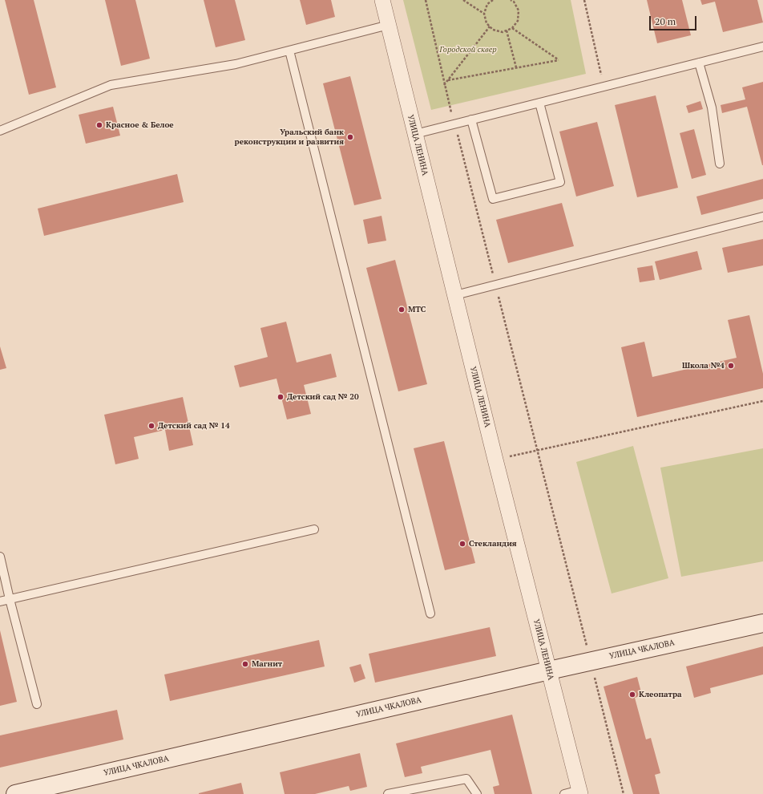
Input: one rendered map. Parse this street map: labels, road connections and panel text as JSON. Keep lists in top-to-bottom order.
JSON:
{
  "streets": {
    "main road": ["УЛИЦА ЧКАЛОВА"],
    "street": ["УЛИЦА ЛЕНИНА"]
  },
  "crossings": [
    ["УЛИЦА ЛЕНИНА", "УЛИЦА ЧКАЛОВА"]
  ],
  "parks": ["Городской сквер"],
  "places": [
    "Красное & Белое",
    "Уральский банк реконструкции и развития",
    "МТС",
    "Школа №4",
    "Детский сад № 20",
    "Детский сад № 14",
    "Стекландия",
    "Магнит",
    "Клеопатра"
  ],
  "scale_bar": "20 m"
}
